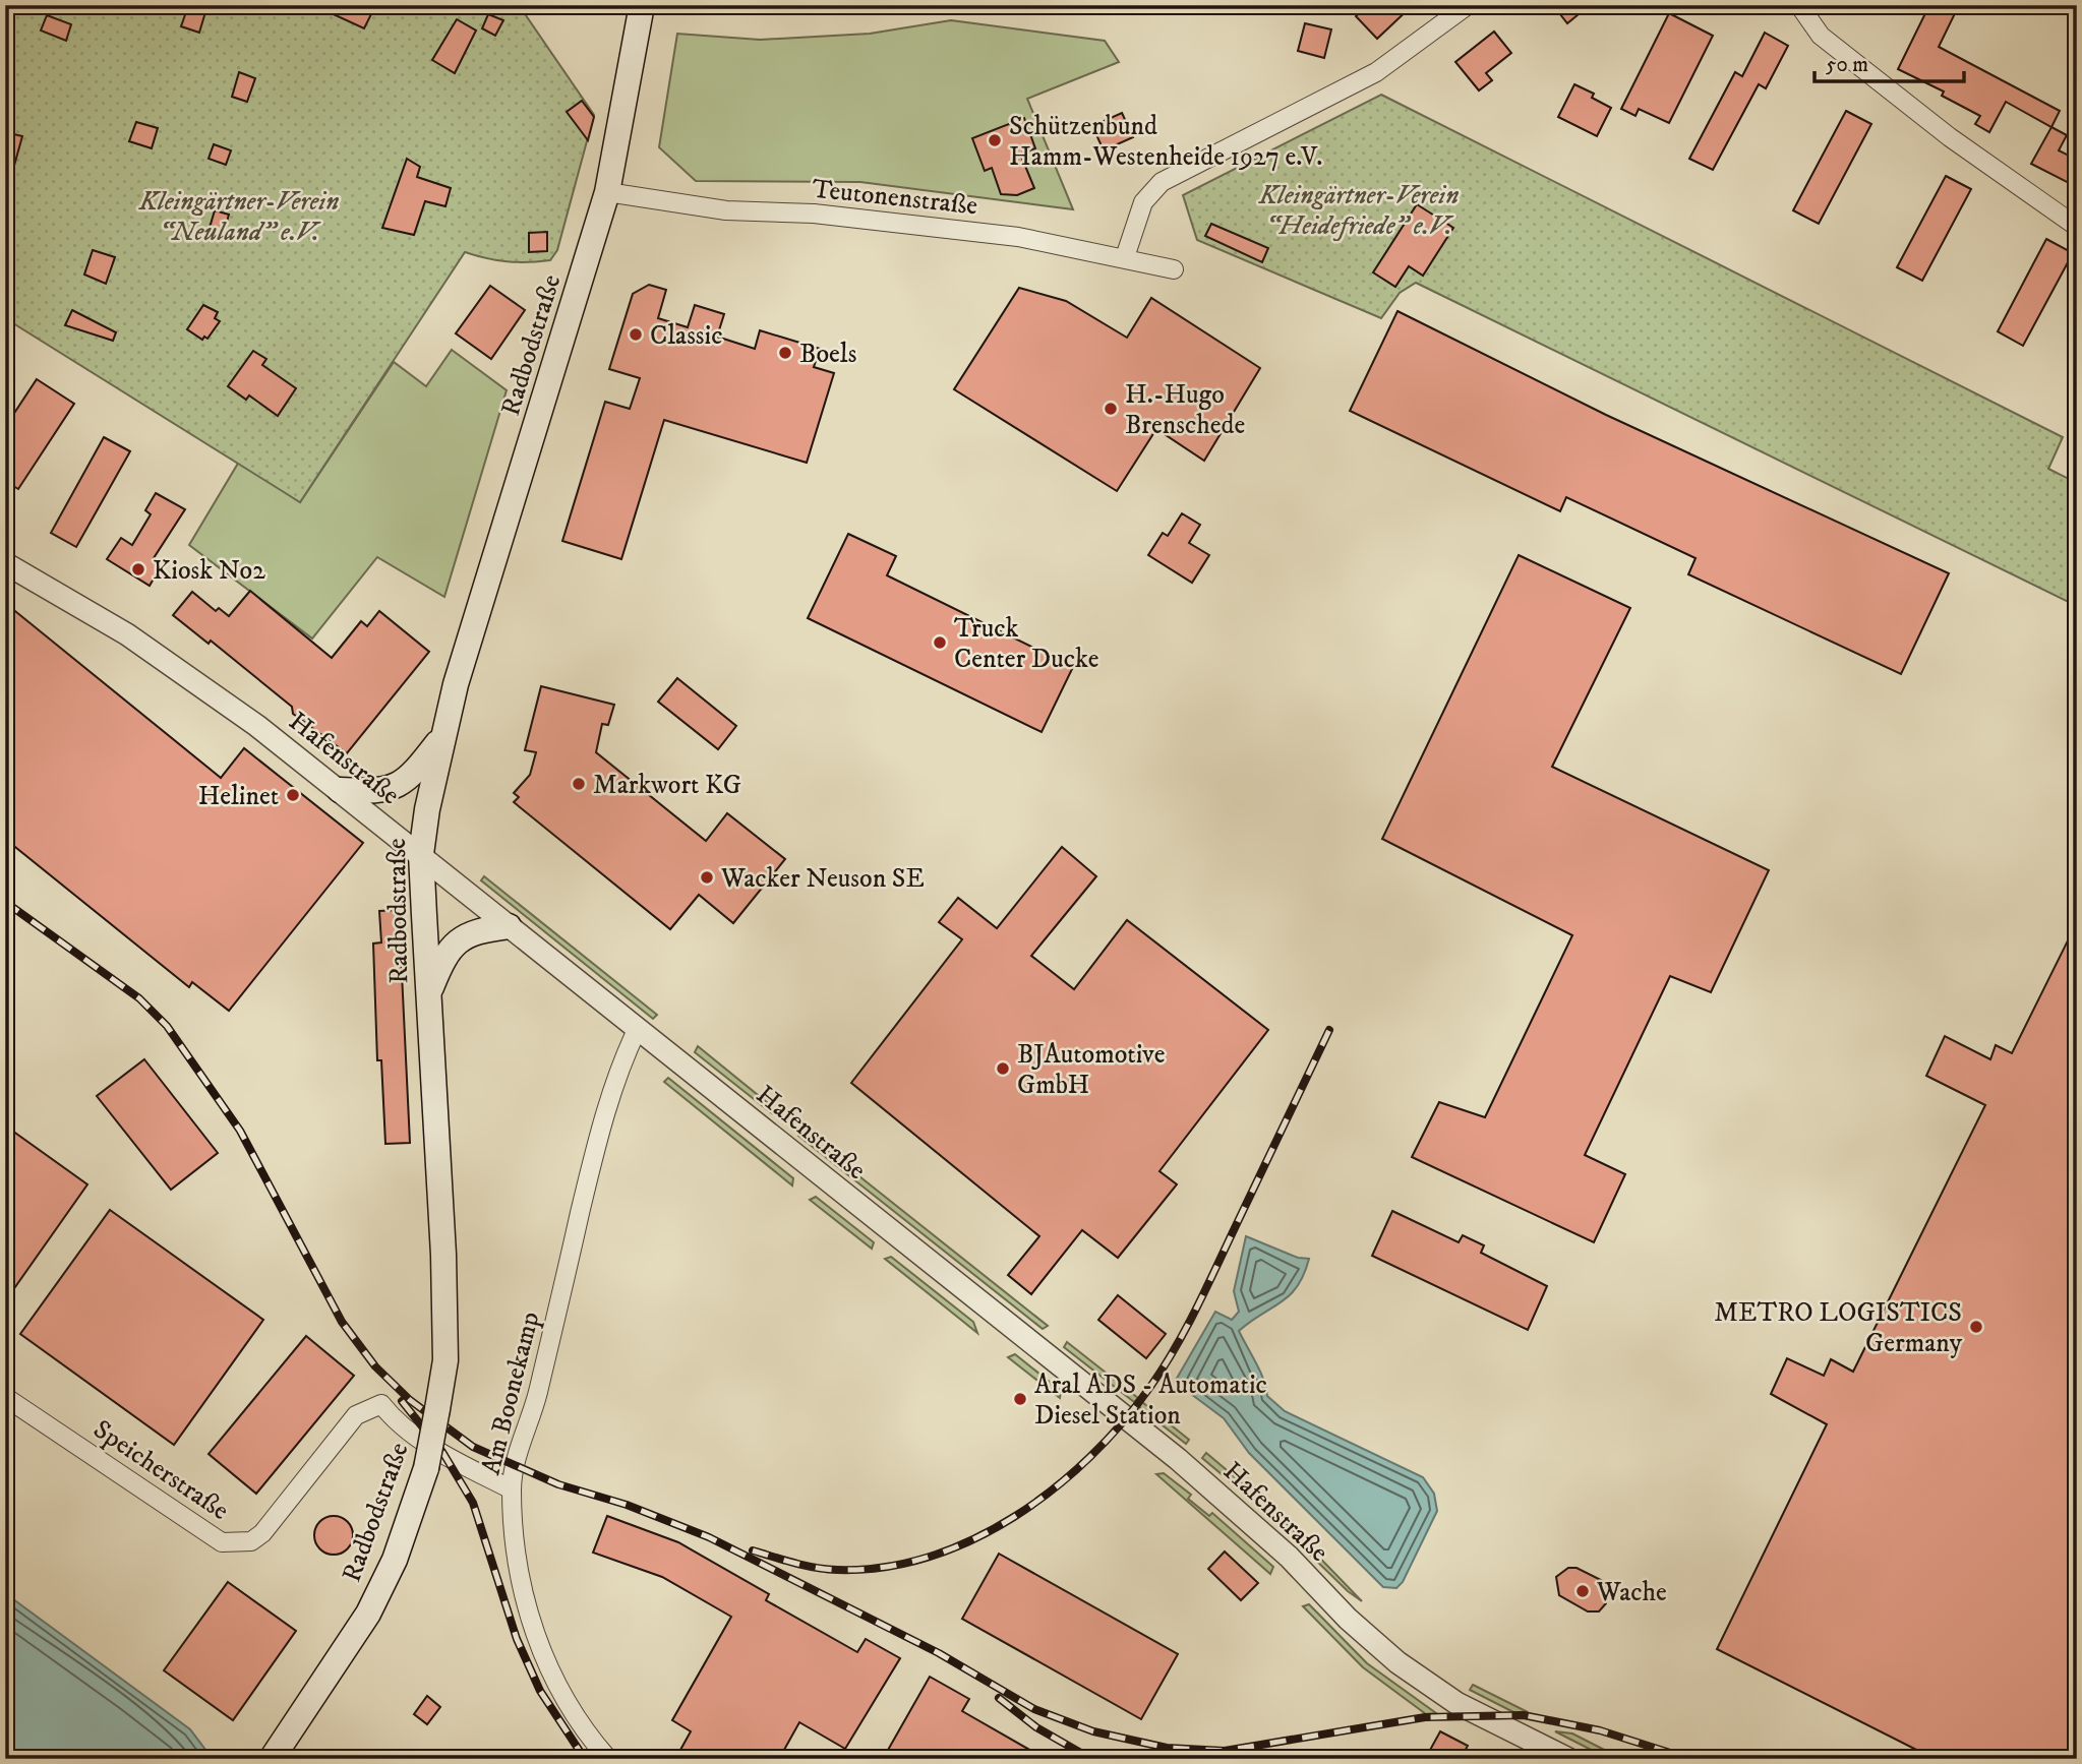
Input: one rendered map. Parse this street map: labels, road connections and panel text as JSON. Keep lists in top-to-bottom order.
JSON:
{
  "streets": {
    "main road": ["Radbodstraße"],
    "street": [
      "Teutonenstraße",
      "Hafenstraße",
      "Am Boonekamp",
      "Speicherstraße"
    ]
  },
  "crossings": [
    ["Teutonenstraße", "Radbodstraße"],
    ["Radbodstraße", "Hafenstraße"],
    ["Hafenstraße", "Am Boonekamp"],
    ["Am Boonekamp", "Speicherstraße"]
  ],
  "parks": ["Kleingärtner-Verein “Heidefriede” e.V.", "Kleingärtner-Verein “Neuland” e.V."],
  "places": [
    "Schützenbund Hamm-Westenheide 1927 e.V.",
    "Classic",
    "Boels",
    "H.-Hugo Brenschede",
    "Kiosk No2",
    "Truck Center Ducke",
    "Markwort KG",
    "Helinet",
    "Wacker Neuson SE",
    "BJAutomotive GmbH",
    "METRO LOGISTICS Germany",
    "Aral ADS - Automatic Diesel Station",
    "Wache"
  ],
  "scale_bar": "50 m"
}
